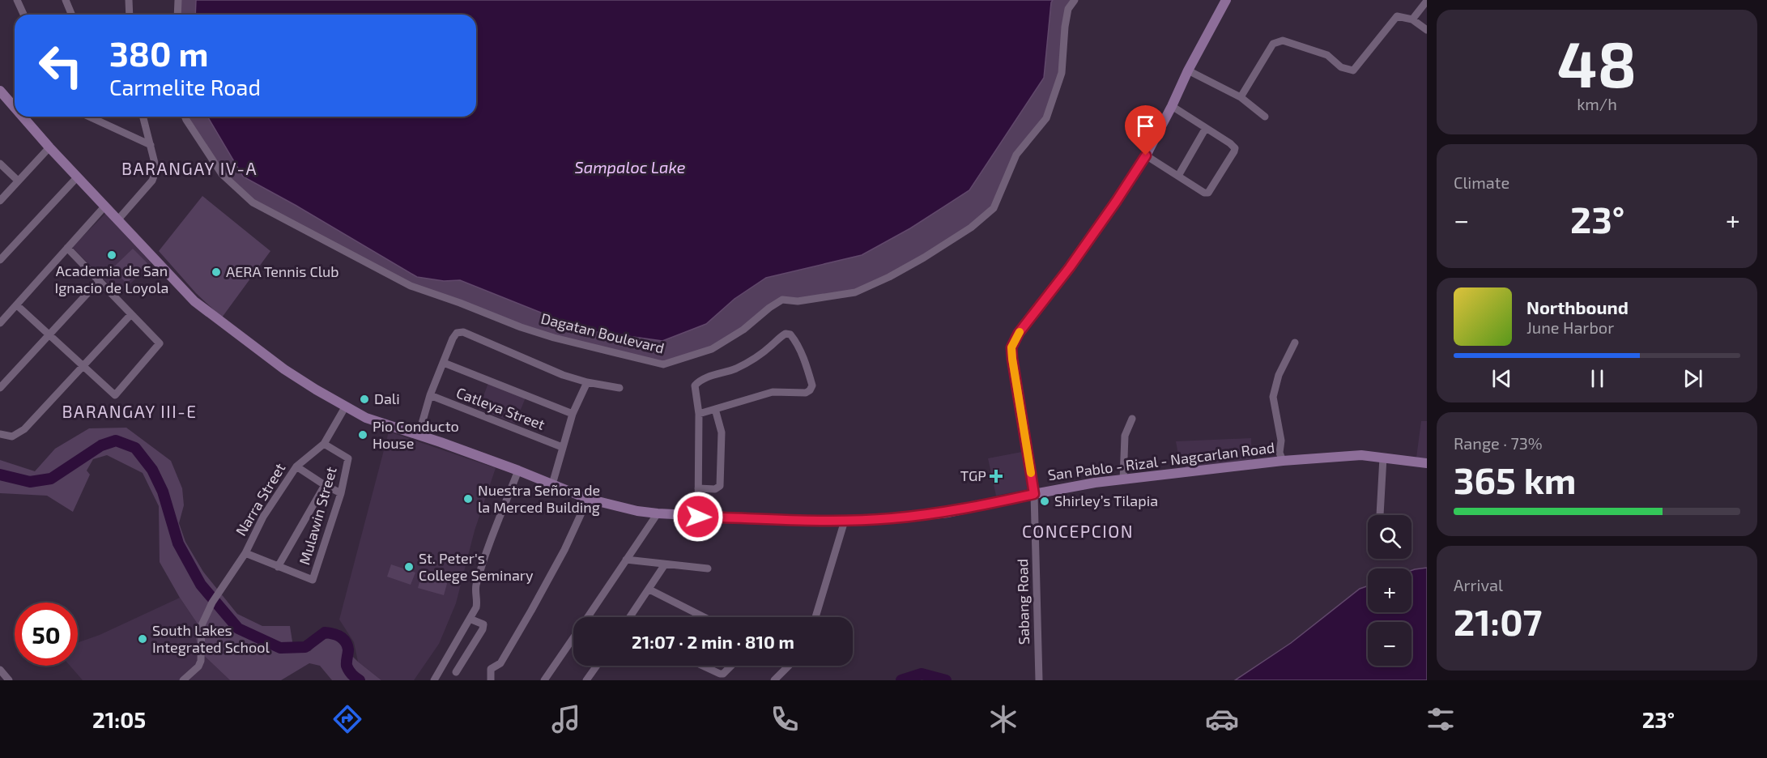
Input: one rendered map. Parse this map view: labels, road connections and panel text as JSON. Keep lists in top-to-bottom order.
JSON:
{
  "streets": {
    "main road": ["San Pablo - Rizal - Nagcarlan Road"],
    "street": [
      "Dagatan Boulevard",
      "Catleya Street",
      "Narra Street",
      "Mulawin Street",
      "Sabang Road"
    ]
  },
  "crossings": [
    ["San Pablo - Rizal - Nagcarlan Road", "Narra Street"],
    ["San Pablo - Rizal - Nagcarlan Road", "Sabang Road"],
    ["Narra Street", "Mulawin Street"]
  ],
  "districts": ["BARANGAY IV-A", "BARANGAY III-E", "CONCEPCION"],
  "water": ["Sampaloc Lake"],
  "places": {
    "other": [
      "Academia de San Ignacio de Loyola",
      "AERA Tennis Club",
      "Dali",
      "Pio Conducto House",
      "Nuestra Señora de la Merced Building",
      "Shirley’s Tilapia",
      "St. Peter's College Seminary",
      "South Lakes Integrated School"
    ],
    "health": ["TGP"]
  },
  "page": {
    "tile": [
      ["48", "km/h"],
      "Climate",
      ["Range · 73%", "365 km"],
      ["Arrival", "21:07"]
    ],
    "turn": ["380 m", "Carmelite Road"],
    "heat": ["−", "23°", "+"],
    "song": ["Northbound", "June Harbor"],
    "map_buttons": ["+", "−"],
    "limit": "50",
    "trip": "21:07 · 2 min · 810 m",
    "tabs": ["21:05", "23°"]
  }
}
